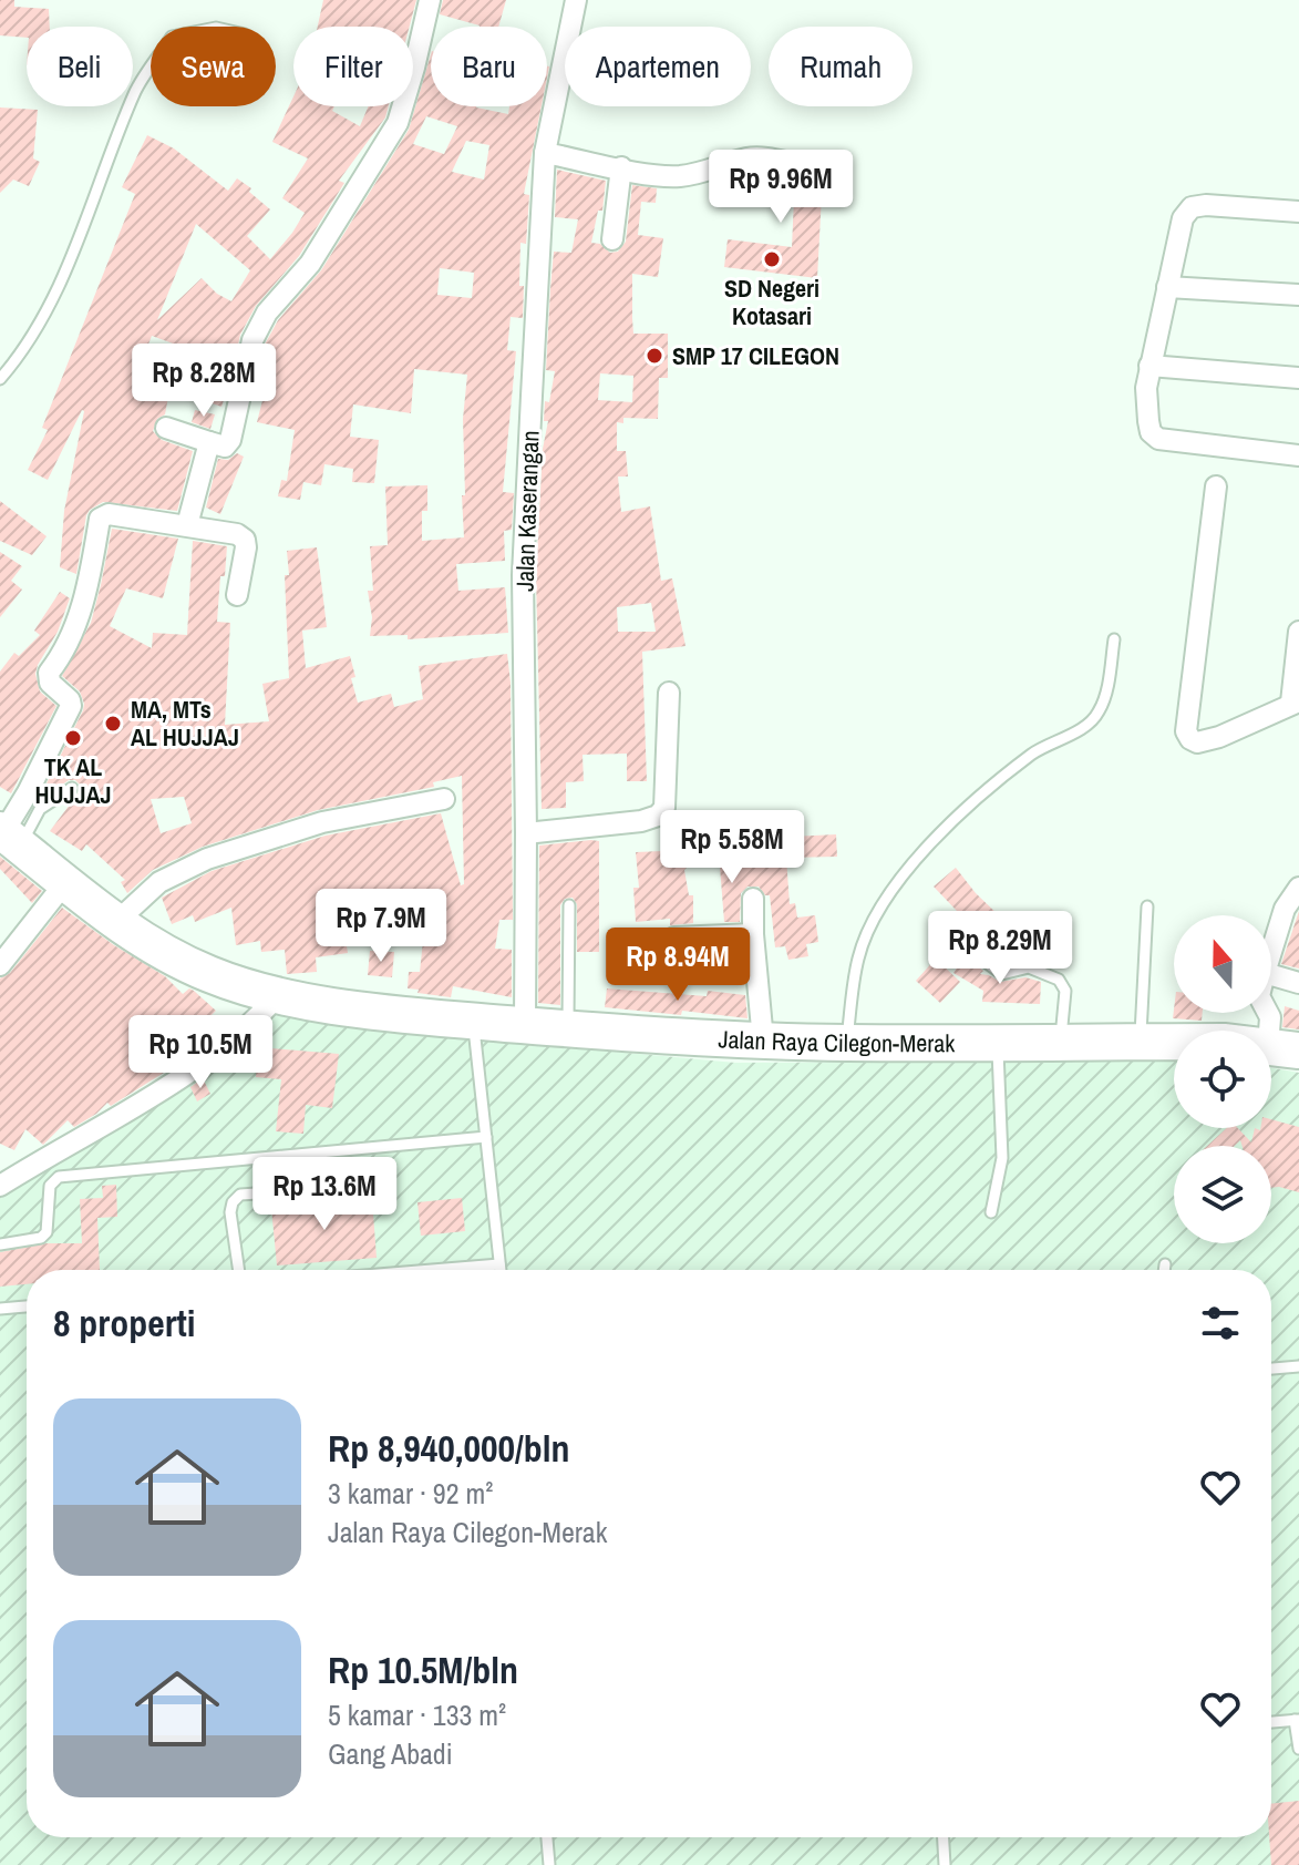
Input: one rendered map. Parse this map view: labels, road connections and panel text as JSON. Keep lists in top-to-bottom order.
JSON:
{
  "streets": {
    "highway": ["Jalan Raya Cilegon-Merak"],
    "street": ["Jalan Kaserangan"]
  },
  "crossings": [
    ["Jalan Kaserangan", "Jalan Raya Cilegon-Merak"]
  ],
  "places": [
    "SD Negeri Kotasari",
    "SMP 17 CILEGON",
    "MA, MTs AL HUJJAJ",
    "TK AL HUJJAJ"
  ],
  "north": "top",
  "page": {
    "chip": [
      "Beli",
      "Sewa",
      "Filter",
      "Baru",
      "Apartemen",
      "Rumah"
    ],
    "price": [
      "Rp 9.96M",
      "Rp 8.28M",
      "Rp 5.58M",
      "Rp 7.9M",
      "Rp 8.29M",
      "Rp 8.94M",
      "Rp 10.5M",
      "Rp 13.6M"
    ],
    "heading": "8 properti",
    "list": [
      {
        "name": "Rp 8,940,000/bln",
        "note": "3 kamar · 92 m² · Jalan Raya Cilegon-Merak"
      },
      {
        "name": "Rp 10.5M/bln",
        "note": "5 kamar · 133 m² · Gang Abadi"
      }
    ]
  }
}
